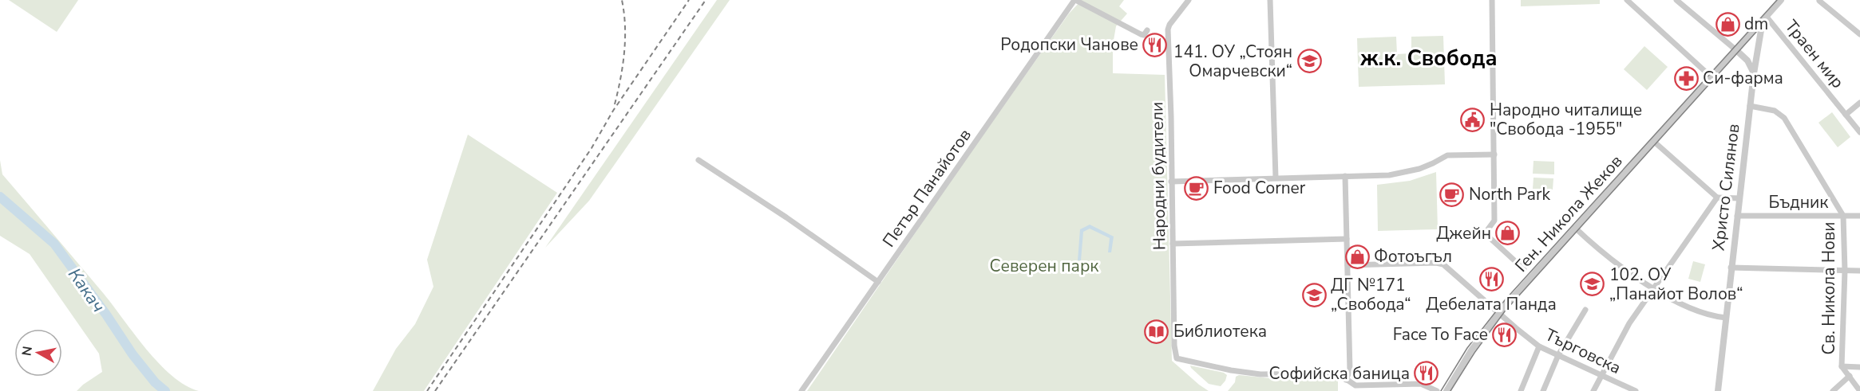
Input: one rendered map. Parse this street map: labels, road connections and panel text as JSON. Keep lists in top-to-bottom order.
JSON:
{
  "streets": {
    "street": [
      "Траен мир",
      "Народни будители",
      "Христо Силянов",
      "Петър Панайотов",
      "Бъдник",
      "Ген. Никола Жеков",
      "Св. Никола Нови",
      "Търговска"
    ]
  },
  "crossings": [
    ["Траен мир", "Христо Силянов"],
    ["Траен мир", "Ген. Никола Жеков"],
    ["Христо Силянов", "Бъдник"],
    ["Христо Силянов", "Ген. Никола Жеков"],
    ["Христо Силянов", "Св. Никола Нови"],
    ["Бъдник", "Св. Никола Нови"],
    ["Ген. Никола Жеков", "Търговска"]
  ],
  "districts": ["ж.к. Свобода"],
  "water": ["Какач"],
  "parks": ["Северен парк"],
  "places": {
    "shop": ["dm", "Джейн", "Фотоъгъл"],
    "restaurant": [
      "Родопски Чанове",
      "Дебелата Панда",
      "Face To Face",
      "Софийска баница"
    ],
    "school or university": ["141. ОУ „Стоян Омарчевски“", "102. ОУ „Панайот Волов“", "ДГ №171 „Свобода“"],
    "pharmacy": ["Си-фарма"],
    "public building": ["Народно читалище \"Свобода -1955\""],
    "cafe": ["Food Corner", "North Park"],
    "library": ["Библиотека"]
  },
  "north": "left"
}
